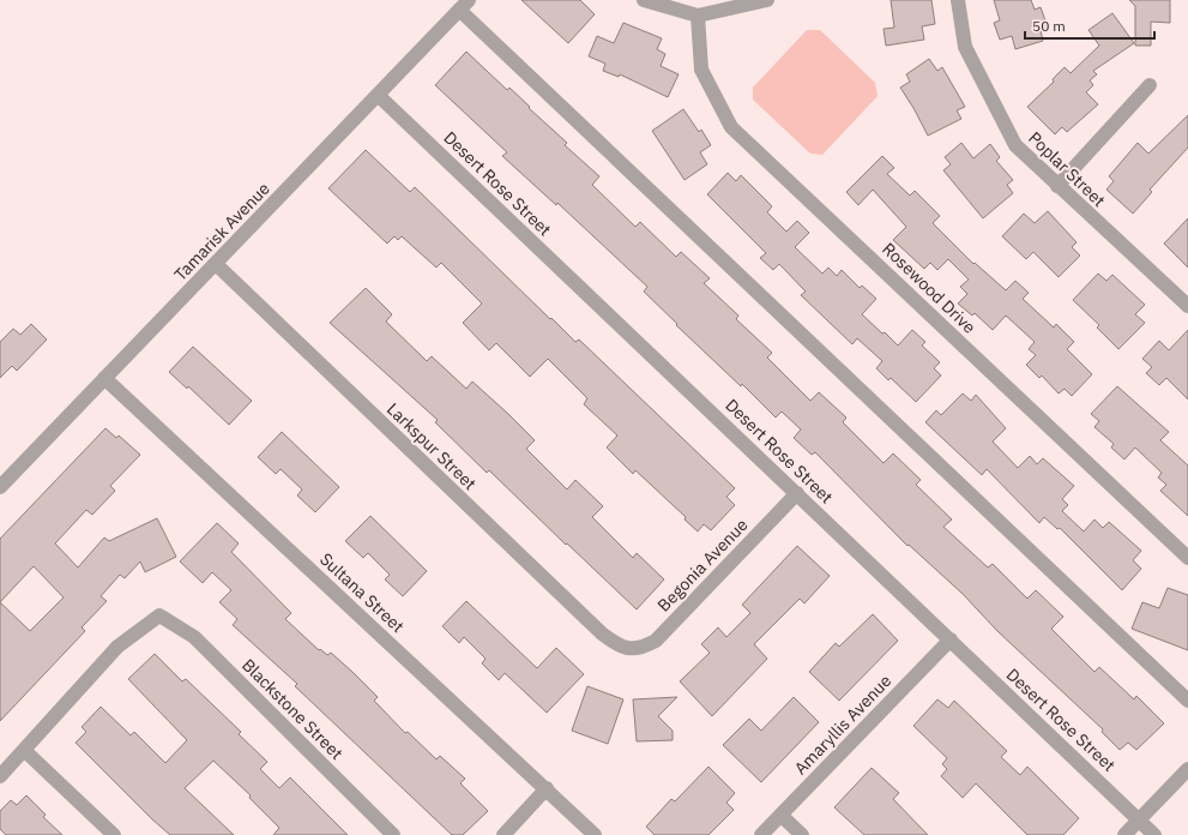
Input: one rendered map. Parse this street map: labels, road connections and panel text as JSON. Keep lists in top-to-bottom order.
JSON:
{
  "streets": {
    "street": [
      "Poplar Street",
      "Desert Rose Street",
      "Tamarisk Avenue",
      "Rosewood Drive",
      "Larkspur Street",
      "Begonia Avenue",
      "Sultana Street",
      "Blackstone Street",
      "Amaryllis Avenue"
    ]
  },
  "crossings": [
    ["Desert Rose Street", "Tamarisk Avenue"],
    ["Desert Rose Street", "Begonia Avenue"],
    ["Desert Rose Street", "Amaryllis Avenue"],
    ["Tamarisk Avenue", "Larkspur Street"],
    ["Tamarisk Avenue", "Sultana Street"],
    ["Larkspur Street", "Begonia Avenue"]
  ],
  "scale_bar": "50 m"
}
